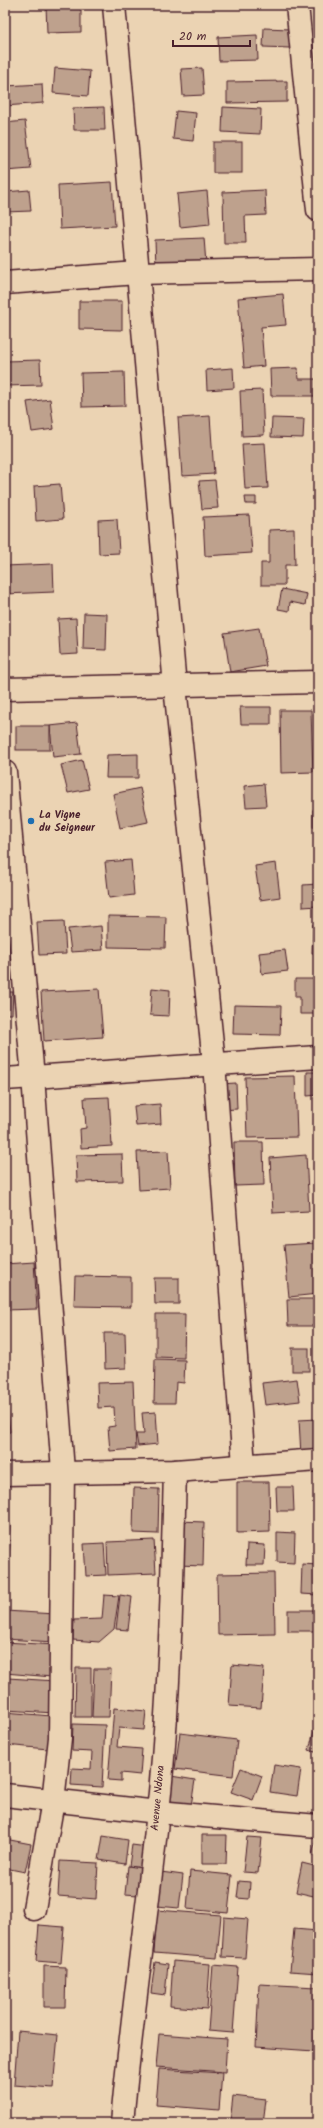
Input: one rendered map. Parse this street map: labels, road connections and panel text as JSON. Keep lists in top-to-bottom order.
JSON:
{
  "streets": {
    "street": ["Avenue Ndona"]
  },
  "places": ["La Vigne du Seigneur"],
  "scale_bar": "20 m"
}
